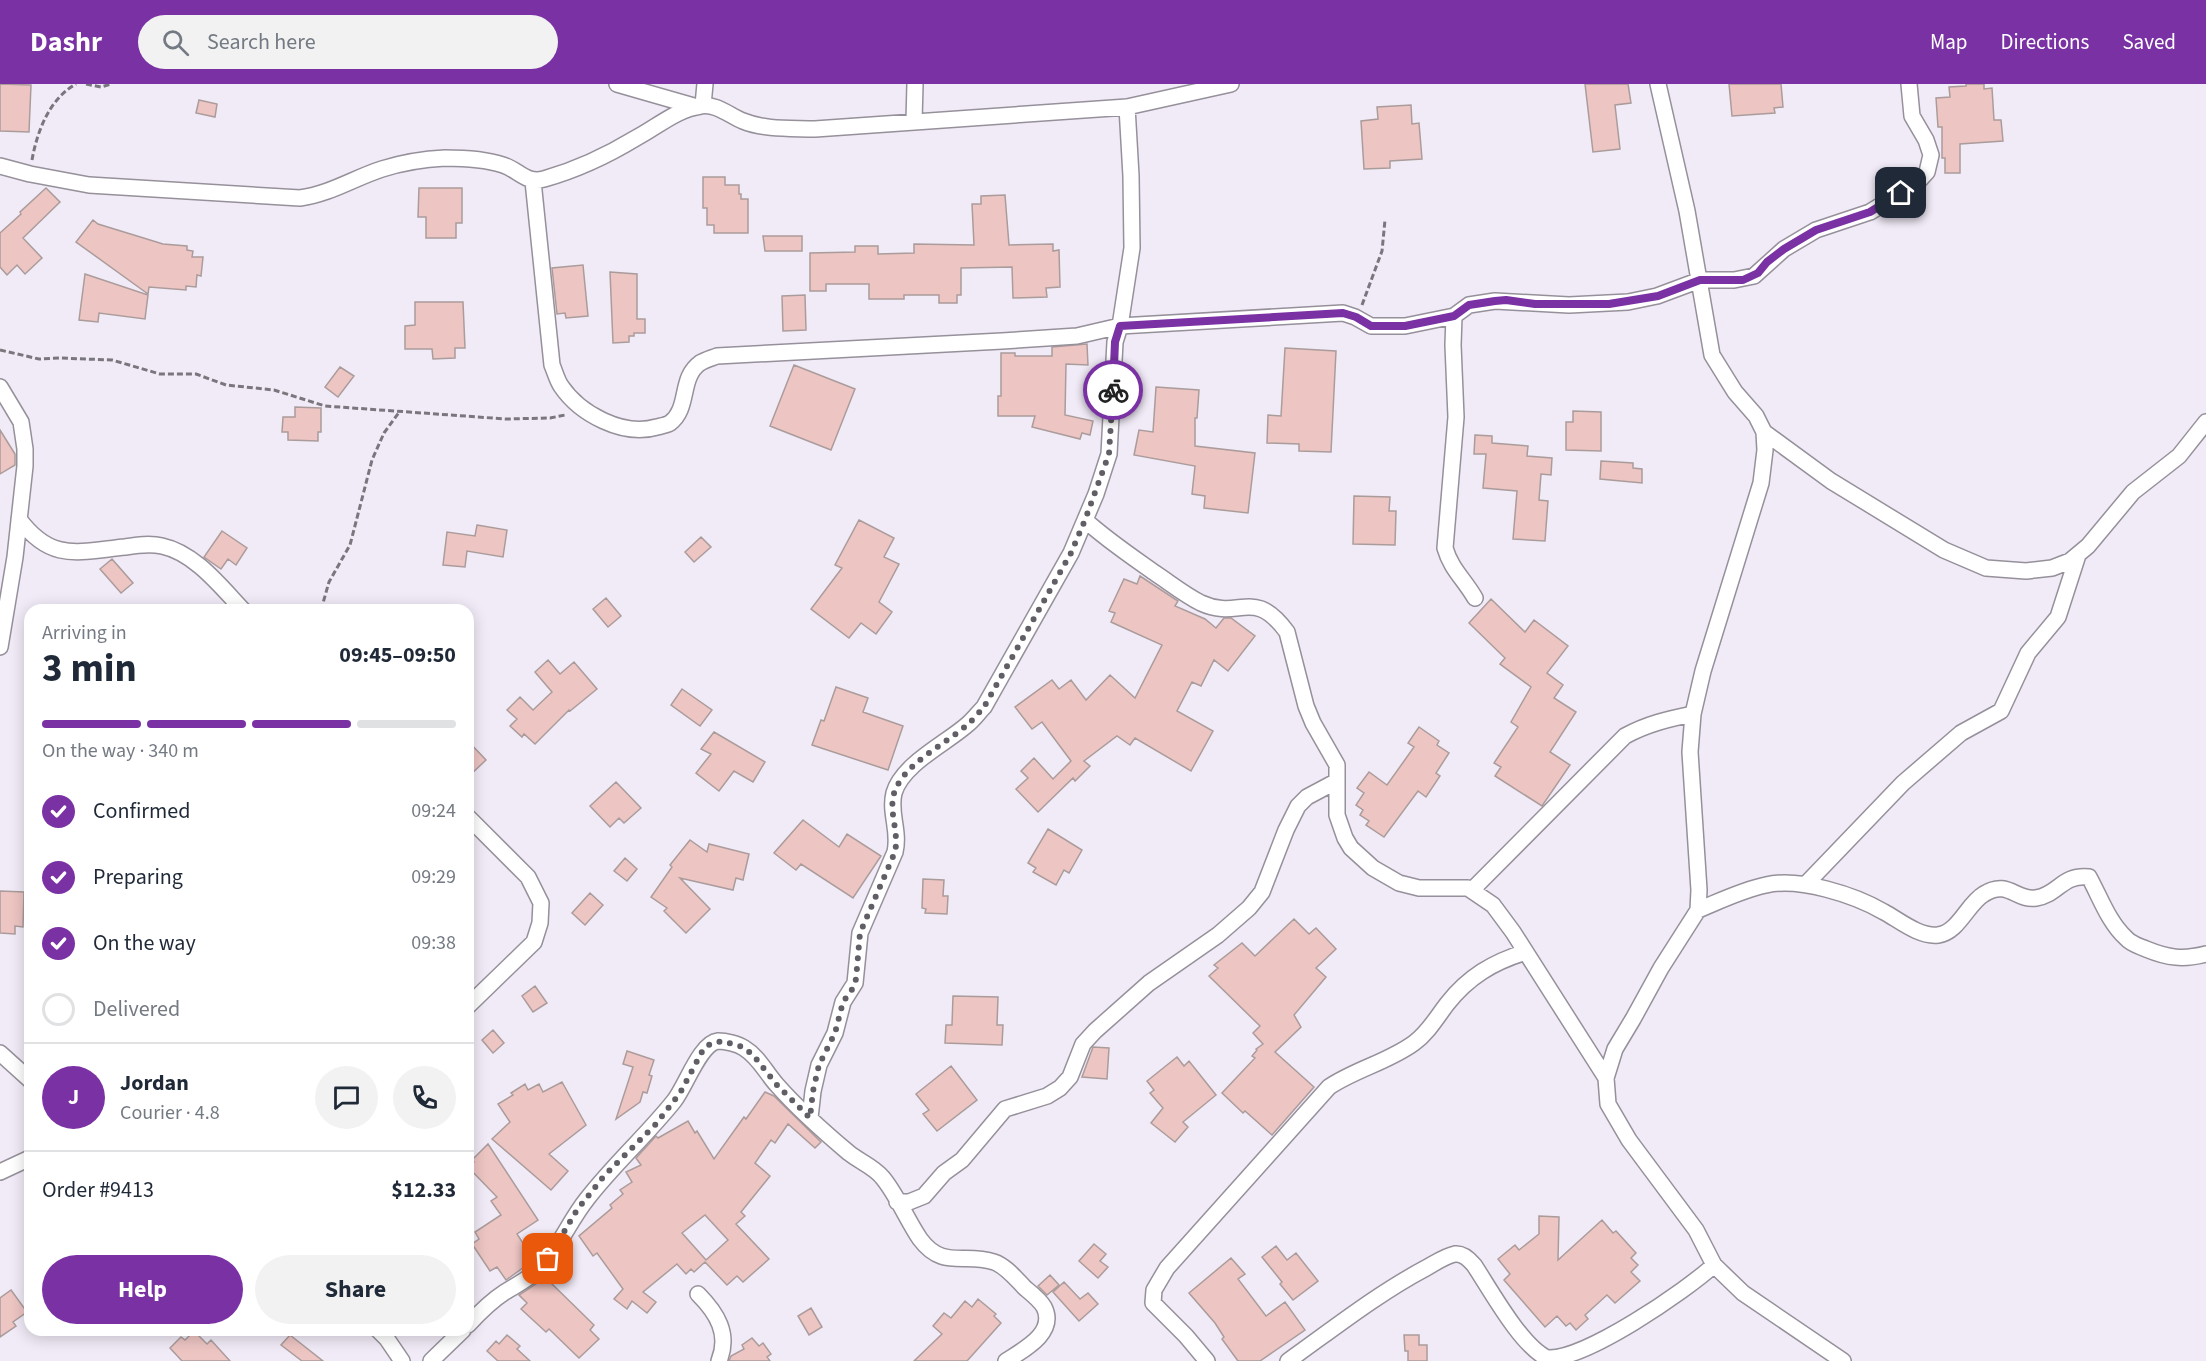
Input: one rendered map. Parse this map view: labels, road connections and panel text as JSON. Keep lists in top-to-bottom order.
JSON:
{
  "page": {
    "header": "Dashr",
    "search": "Search here",
    "nav": ["Map", "Directions", "Saved"],
    "heading": ["3 min", "Arriving in", "09:45–09:50"],
    "panel": [
      "Jordan",
      "Courier · 4.8",
      "Order #9413",
      "$12.33"
    ],
    "bar": "On the way · 340 m",
    "list": [
      ["Confirmed", "09:24"],
      ["Preparing", "09:29"],
      ["On the way", "09:38"],
      "Delivered"
    ],
    "round": "J",
    "buttons": ["Help", "Share"]
  }
}
